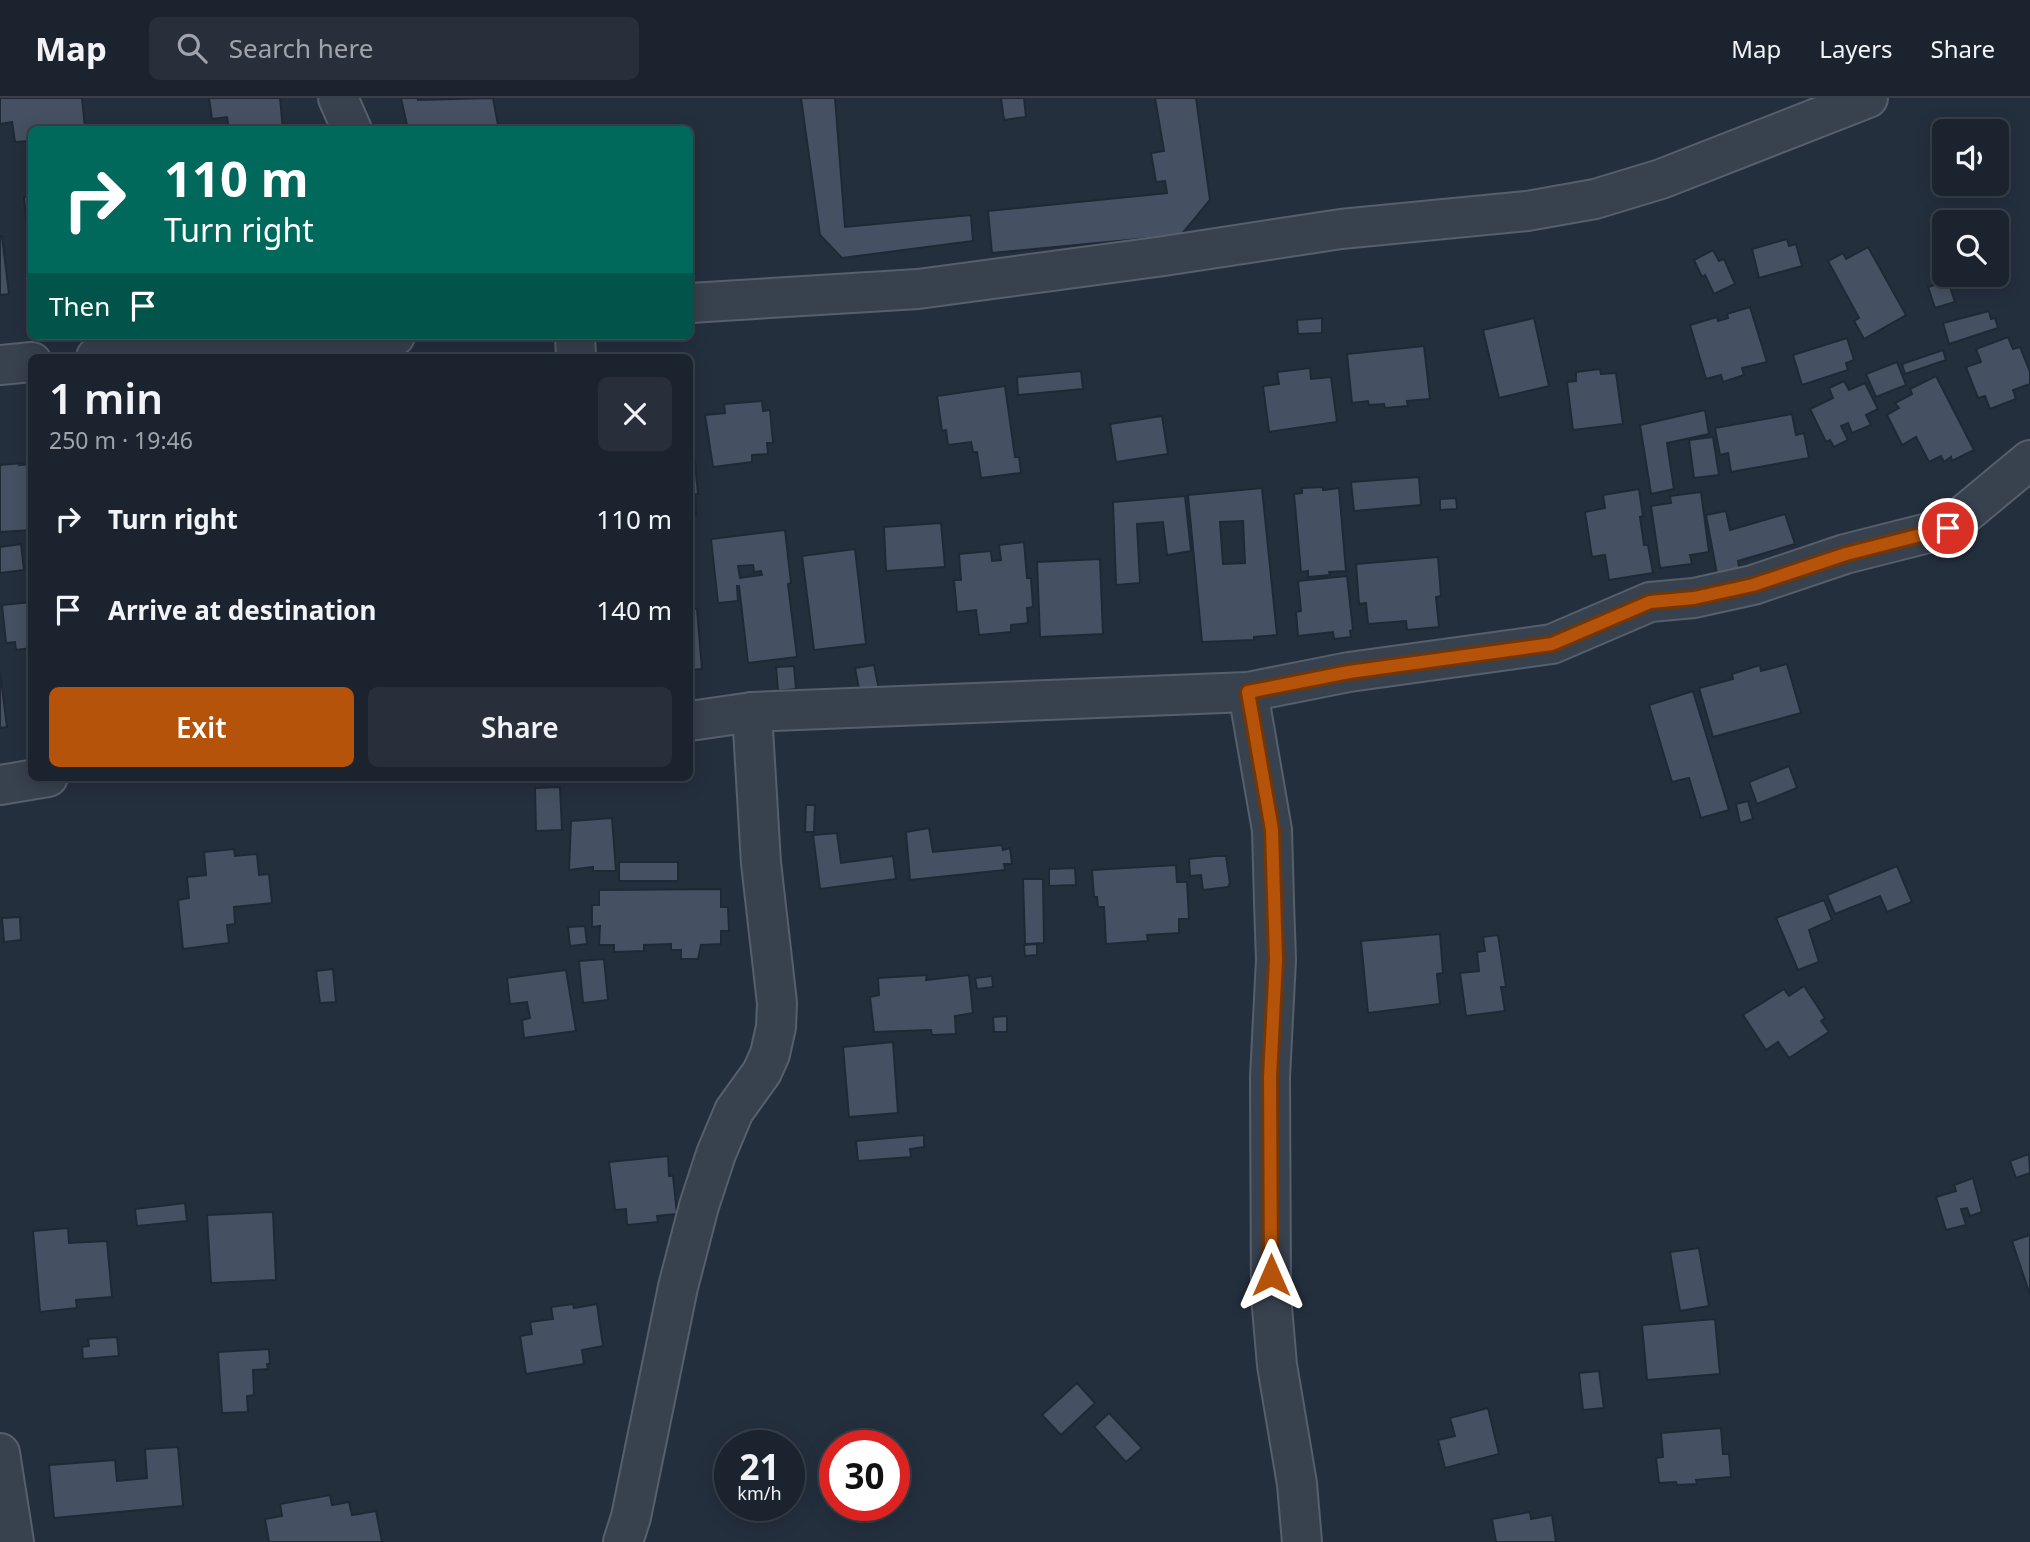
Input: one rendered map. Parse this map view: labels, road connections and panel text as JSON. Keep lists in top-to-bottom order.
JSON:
{
  "page": {
    "header": "Map",
    "search": "Search here",
    "nav": ["Map", "Layers", "Share"],
    "turn": ["110 m", "Turn right"],
    "then": "Then",
    "heading": ["1 min", "250 m · 19:46"],
    "list": [
      {
        "name": "Turn right",
        "value": "110 m"
      },
      {
        "name": "Arrive at destination",
        "value": "140 m"
      }
    ],
    "buttons": ["Exit", "Share"],
    "speed": "21 km/h",
    "limit": "30"
  }
}
